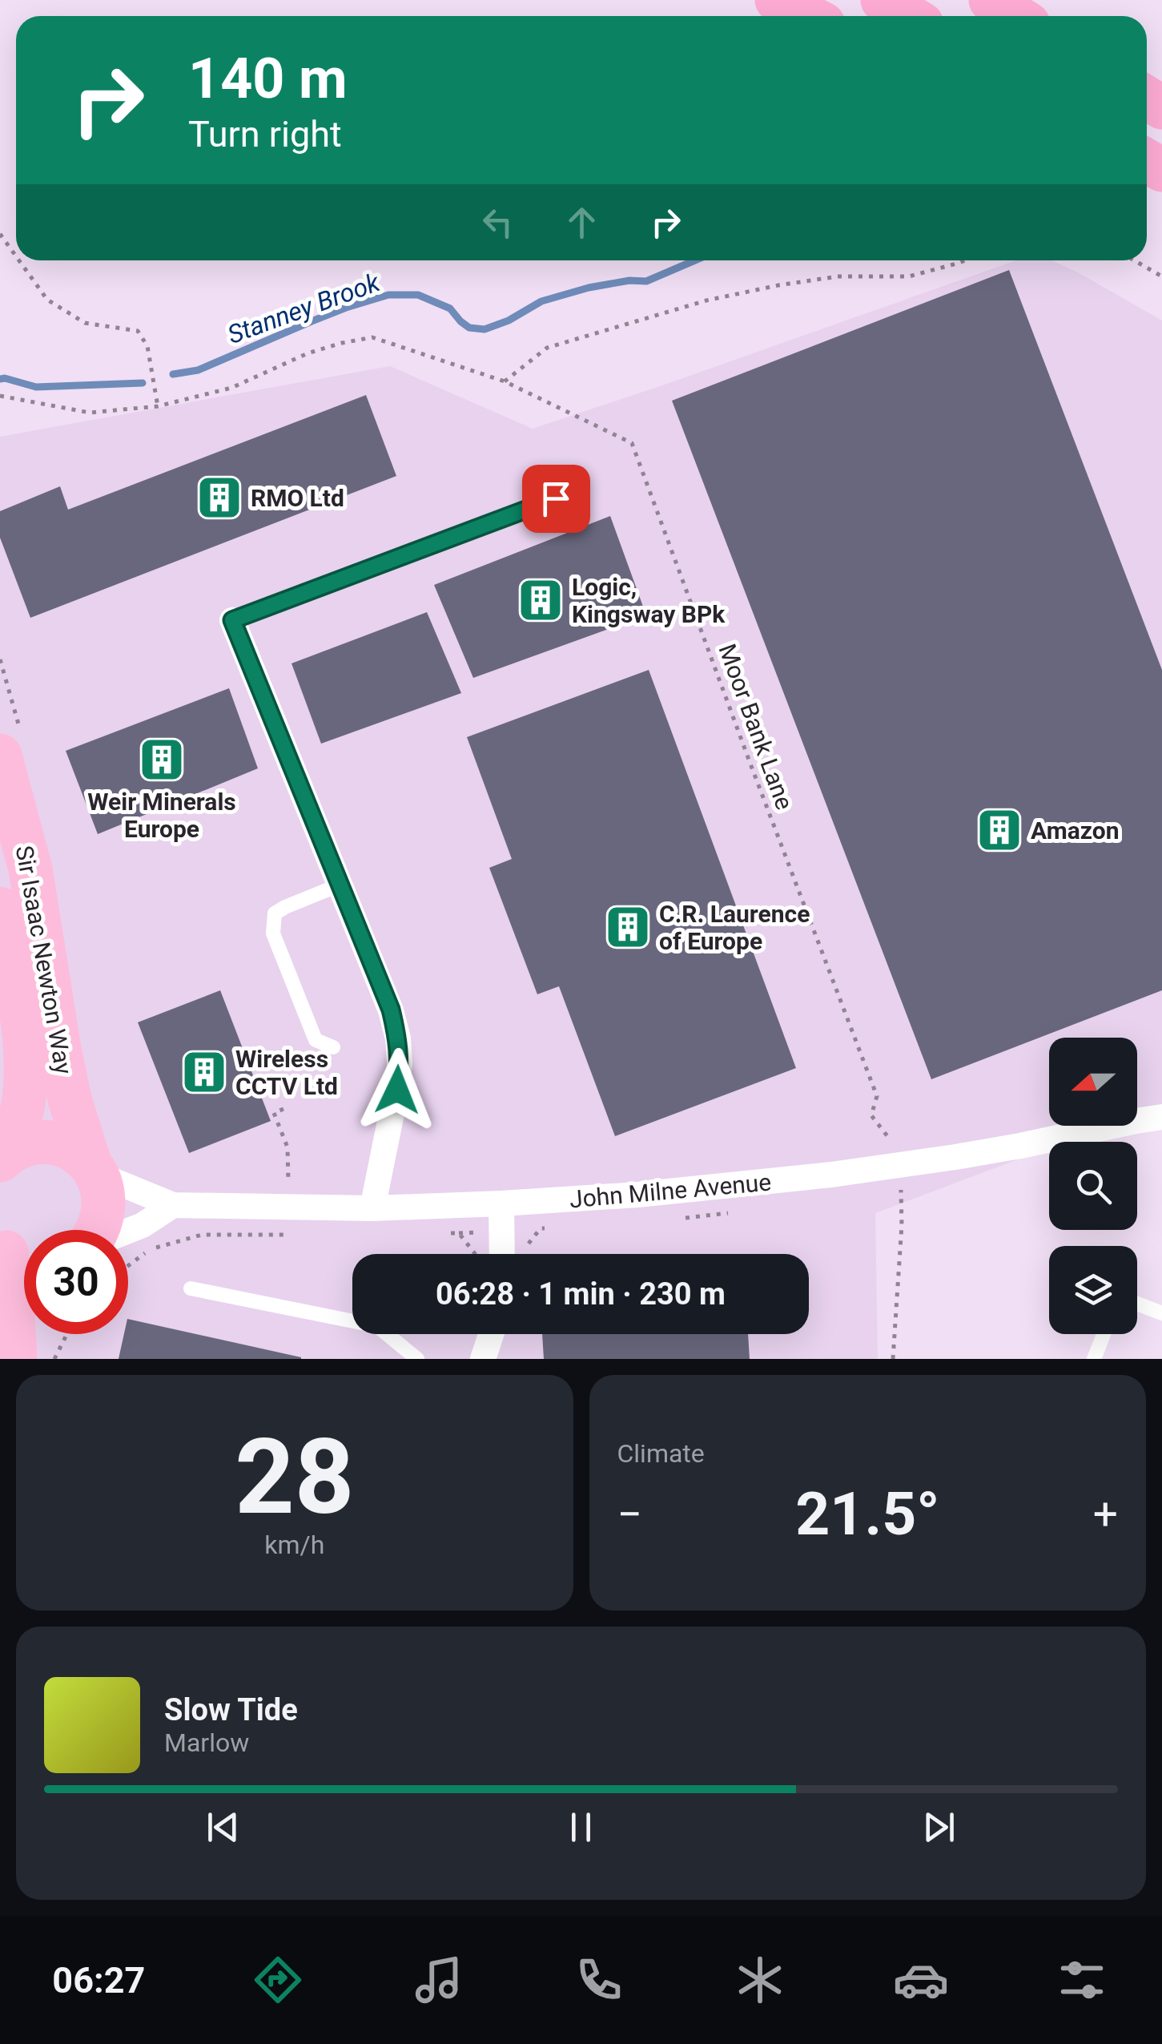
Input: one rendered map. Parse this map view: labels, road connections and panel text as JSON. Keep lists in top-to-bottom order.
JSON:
{
  "streets": {
    "highway": ["Sir Isaac Newton Way"],
    "street": ["John Milne Avenue"],
    "path": ["Moor Bank Lane"]
  },
  "crossings": [
    ["Sir Isaac Newton Way", "John Milne Avenue"]
  ],
  "water": ["Stanney Brook"],
  "places": {
    "building": [
      "RMO Ltd",
      "Logic, Kingsway BPk",
      "Weir Minerals Europe",
      "Amazon",
      "C.R. Laurence of Europe",
      "Wireless CCTV Ltd"
    ]
  },
  "north": "left",
  "page": {
    "turn": ["140 m", "Turn right"],
    "limit": "30",
    "trip": "06:28 · 1 min · 230 m",
    "tile": [
      ["28", "km/h"],
      "Climate"
    ],
    "heat": ["−", "21.5°", "+"],
    "song": ["Slow Tide", "Marlow"],
    "tabs": "06:27"
  }
}
